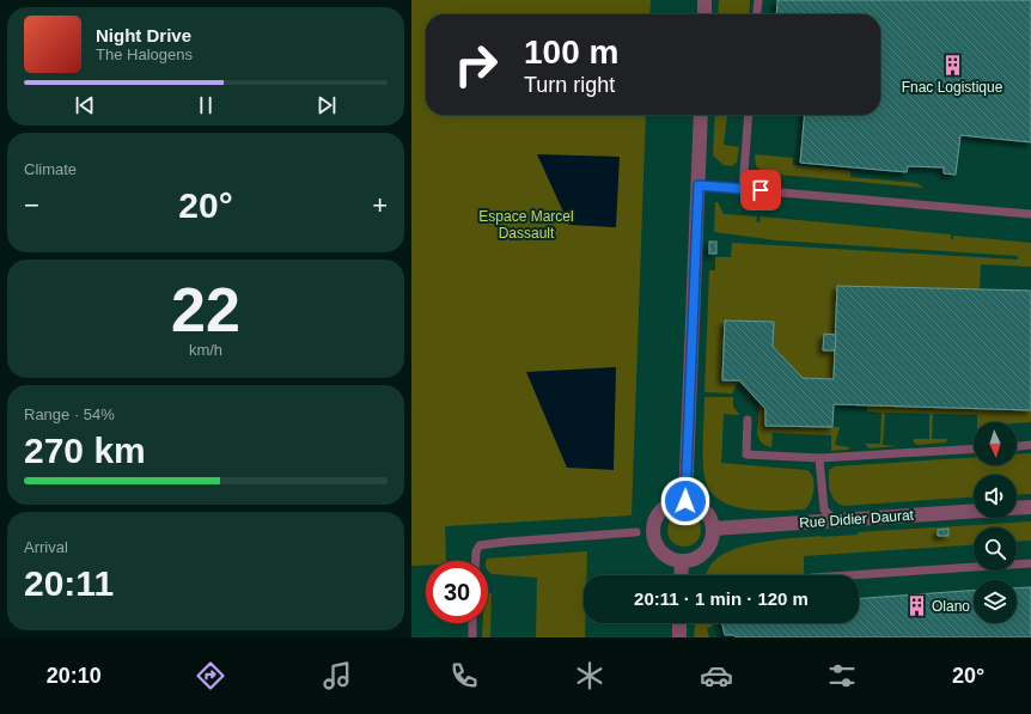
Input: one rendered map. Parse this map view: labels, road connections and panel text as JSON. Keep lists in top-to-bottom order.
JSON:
{
  "streets": {
    "street": ["Rue Didier Daurat"]
  },
  "parks": ["Espace Marcel Dassault"],
  "places": {
    "building": ["Fnac Logistique", "Olano"]
  },
  "north": "bottom",
  "page": {
    "turn": ["100 m", "Turn right"],
    "song": ["Night Drive", "The Halogens"],
    "tile": [
      "Climate",
      ["22", "km/h"],
      ["Range · 54%", "270 km"],
      ["Arrival", "20:11"]
    ],
    "heat": ["−", "20°", "+"],
    "limit": "30",
    "trip": "20:11 · 1 min · 120 m",
    "tabs": ["20:10", "20°"]
  }
}
